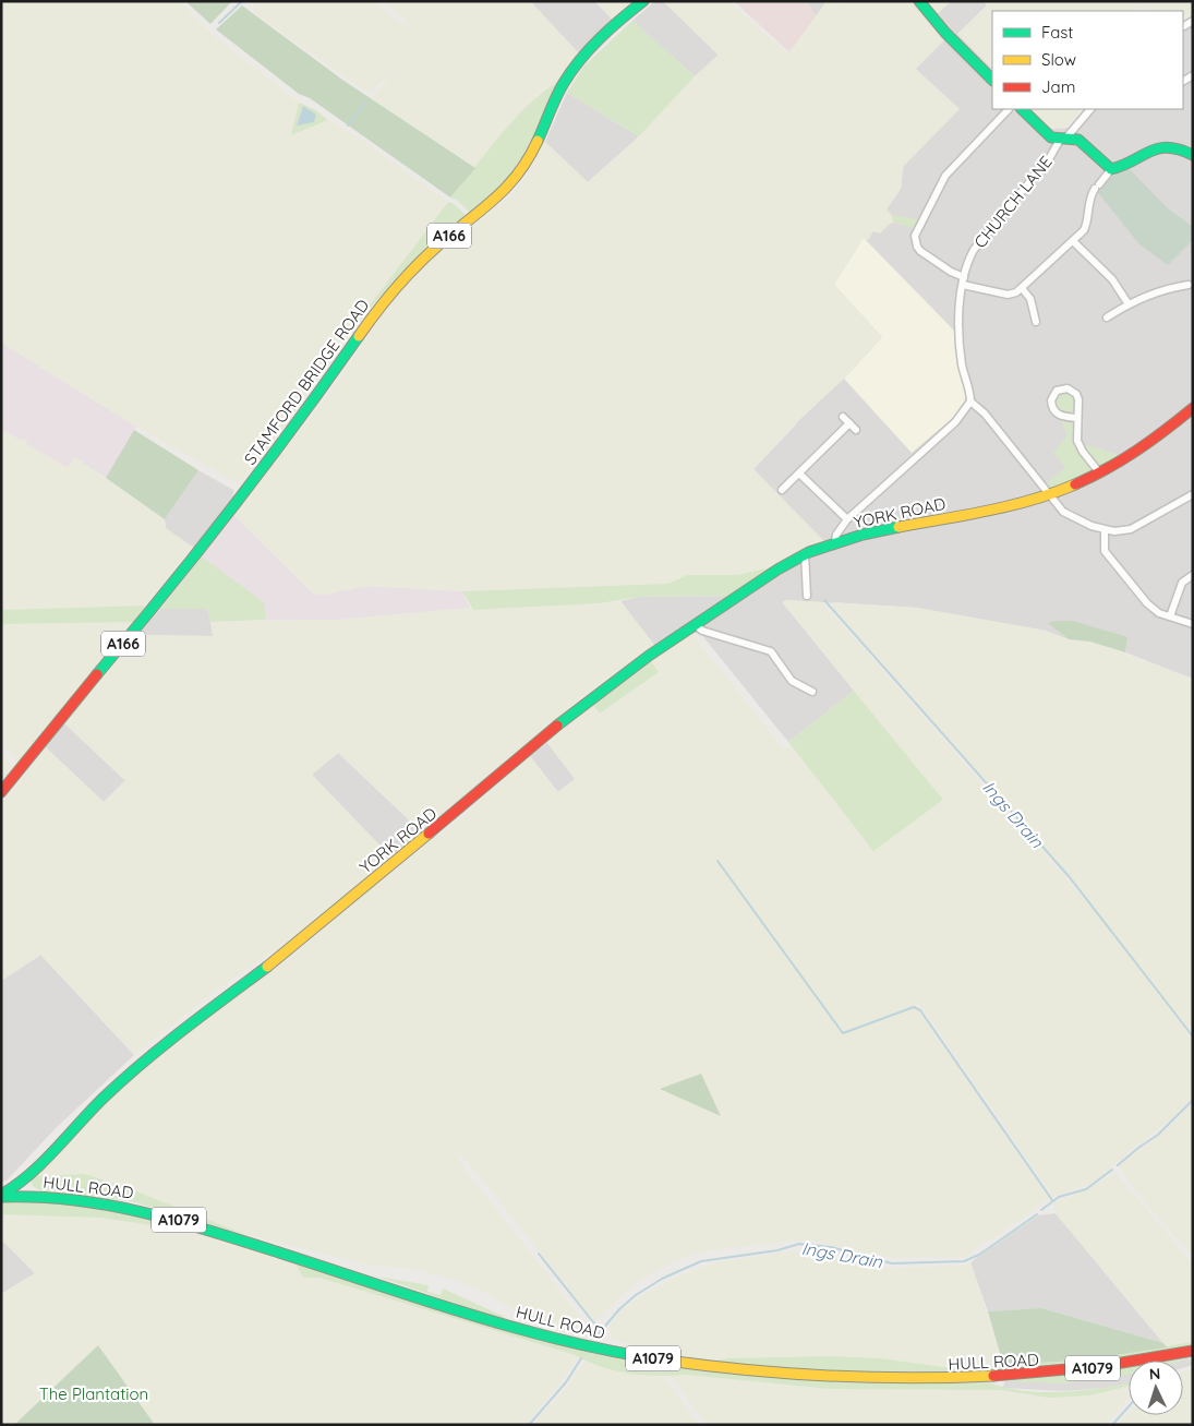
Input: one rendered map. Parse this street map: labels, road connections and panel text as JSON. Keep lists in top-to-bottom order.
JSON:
{
  "streets": {
    "main road": [
      "A166",
      "STAMFORD BRIDGE ROAD",
      "YORK ROAD",
      "HULL ROAD",
      "A1079"
    ],
    "street": ["CHURCH LANE"]
  },
  "crossings": [
    ["YORK ROAD", "HULL ROAD"]
  ],
  "water": ["Ings Drain"],
  "parks": ["The Plantation"],
  "legend": ["Fast", "Slow", "Jam"],
  "north": "top"
}
